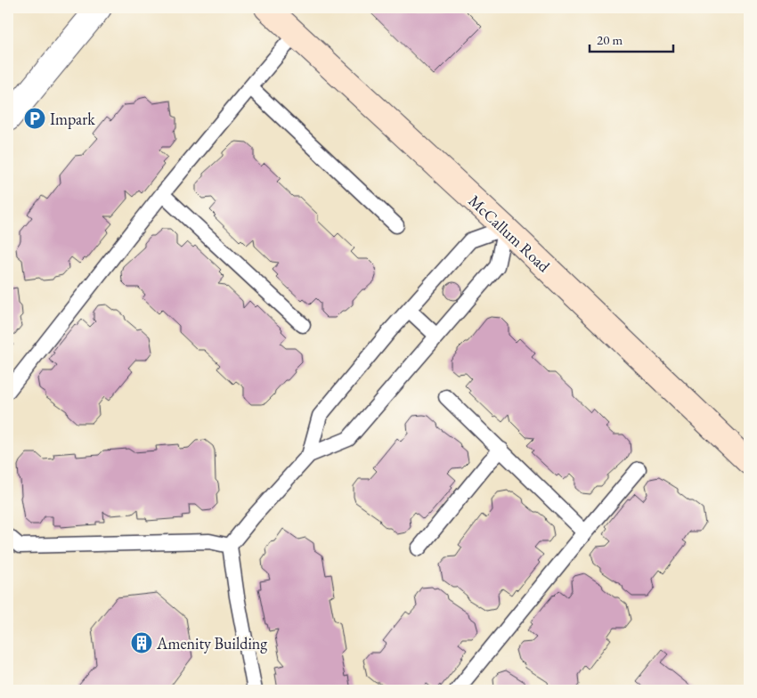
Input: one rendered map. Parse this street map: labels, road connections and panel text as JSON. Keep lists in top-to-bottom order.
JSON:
{
  "streets": {
    "main road": ["McCallum Road"]
  },
  "places": {
    "parking": ["Impark"],
    "building": ["Amenity Building"]
  },
  "scale_bar": "20 m"
}
